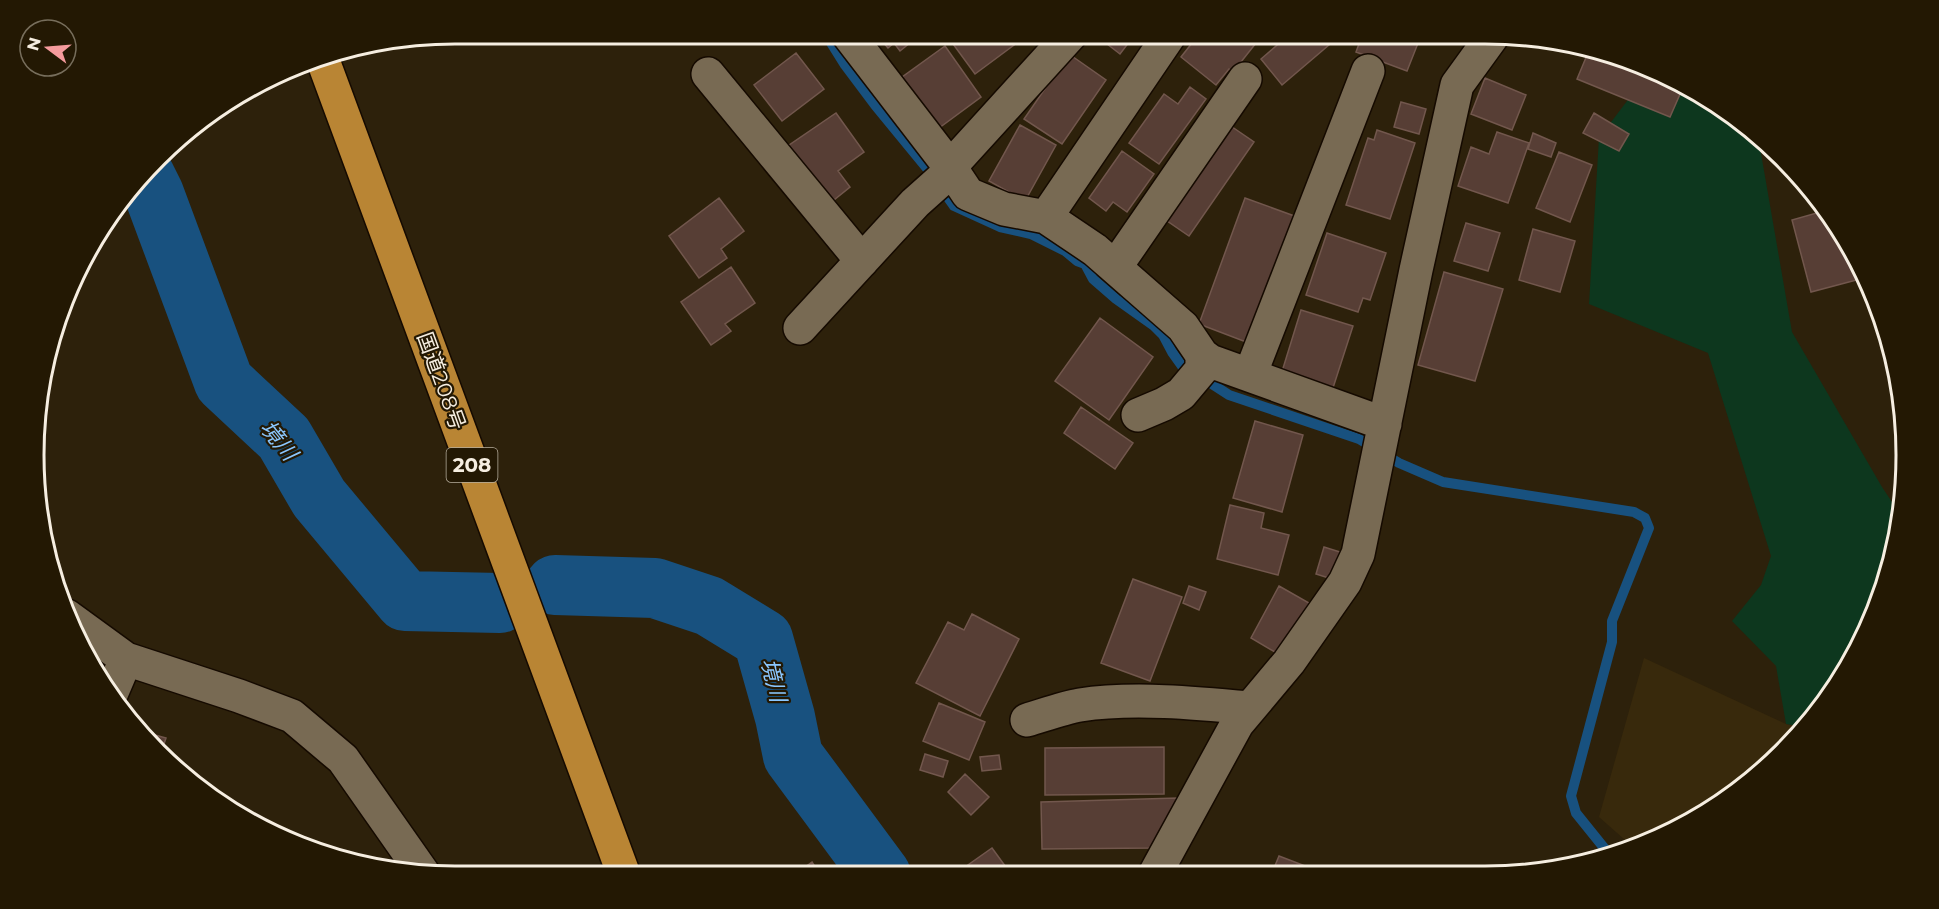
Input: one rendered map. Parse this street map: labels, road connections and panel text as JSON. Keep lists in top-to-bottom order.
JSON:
{
  "streets": {
    "highway": ["国道208号", "208"]
  },
  "water": ["境川"],
  "north": "left"
}
